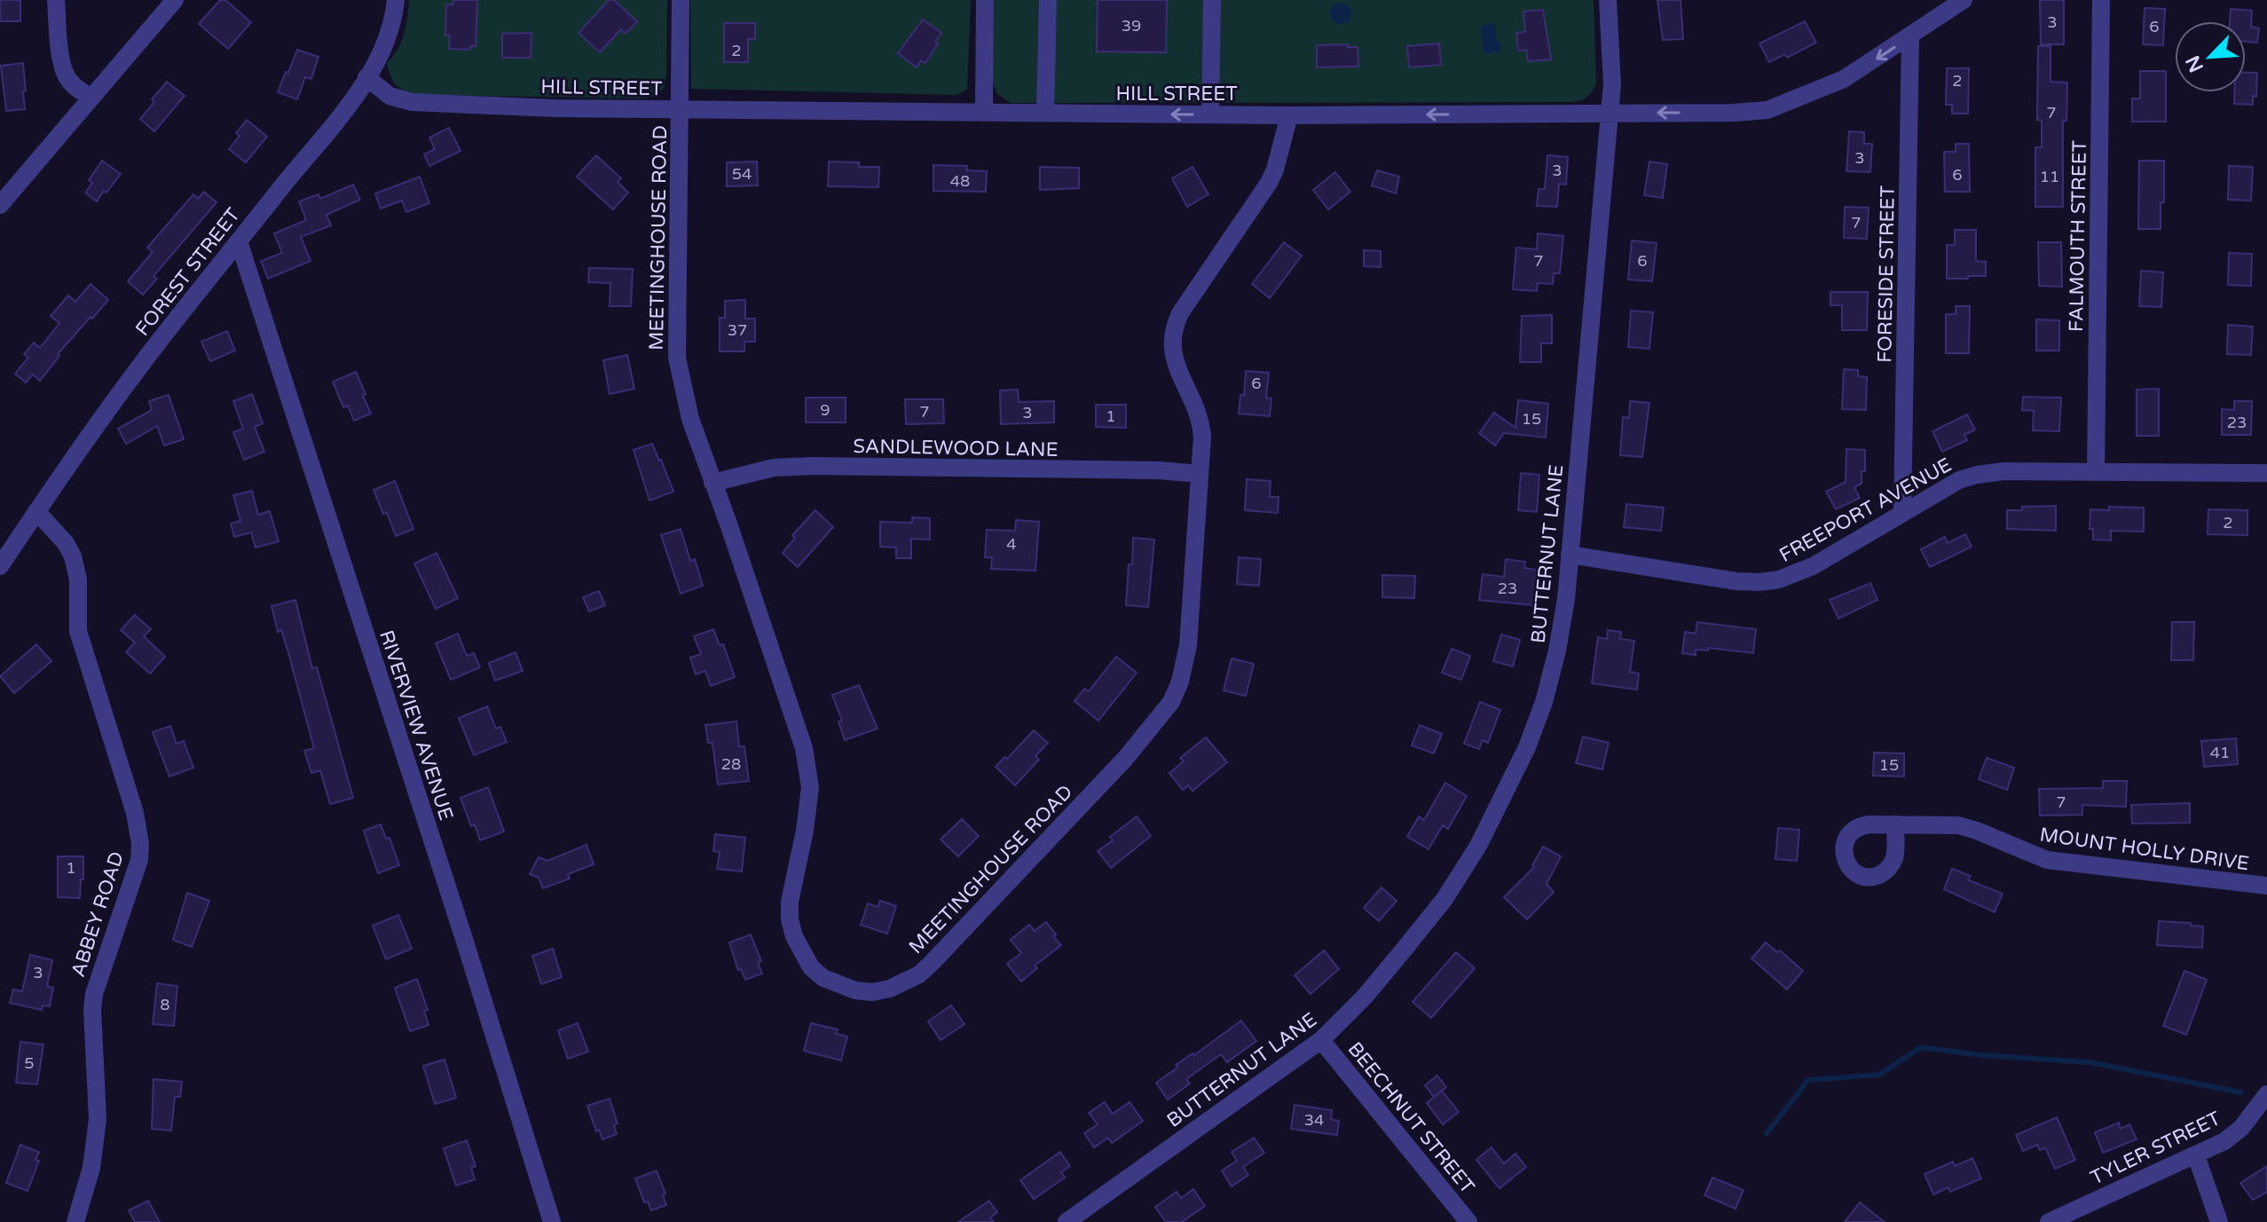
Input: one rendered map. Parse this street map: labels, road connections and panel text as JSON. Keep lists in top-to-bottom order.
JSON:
{
  "streets": {
    "street": [
      "HILL STREET",
      "FALMOUTH STREET",
      "MEETINGHOUSE ROAD",
      "FOREST STREET",
      "FORESIDE STREET",
      "SANDLEWOOD LANE",
      "FREEPORT AVENUE",
      "BUTTERNUT LANE",
      "RIVERVIEW AVENUE",
      "MOUNT HOLLY DRIVE",
      "ABBEY ROAD",
      "BEECHNUT STREET",
      "TYLER STREET"
    ]
  },
  "crossings": [
    ["HILL STREET", "MEETINGHOUSE ROAD"],
    ["HILL STREET", "FOREST STREET"],
    ["HILL STREET", "FORESIDE STREET"],
    ["HILL STREET", "BUTTERNUT LANE"],
    ["FALMOUTH STREET", "FREEPORT AVENUE"],
    ["MEETINGHOUSE ROAD", "SANDLEWOOD LANE"],
    ["FOREST STREET", "RIVERVIEW AVENUE"],
    ["FOREST STREET", "ABBEY ROAD"],
    ["FORESIDE STREET", "FREEPORT AVENUE"],
    ["FREEPORT AVENUE", "BUTTERNUT LANE"],
    ["BUTTERNUT LANE", "BEECHNUT STREET"]
  ],
  "one_way": ["HILL STREET"],
  "house_numbers": [
    "3",
    "39",
    "6",
    "2",
    "2",
    "7",
    "3",
    "3",
    "54",
    "6",
    "11",
    "48",
    "7",
    "7",
    "6",
    "37",
    "6",
    "9",
    "7",
    "3",
    "1",
    "15",
    "23",
    "2",
    "4",
    "23",
    "41",
    "28",
    "15",
    "7",
    "1",
    "3",
    "8",
    "5",
    "34"
  ],
  "north": "bottom left"
}
